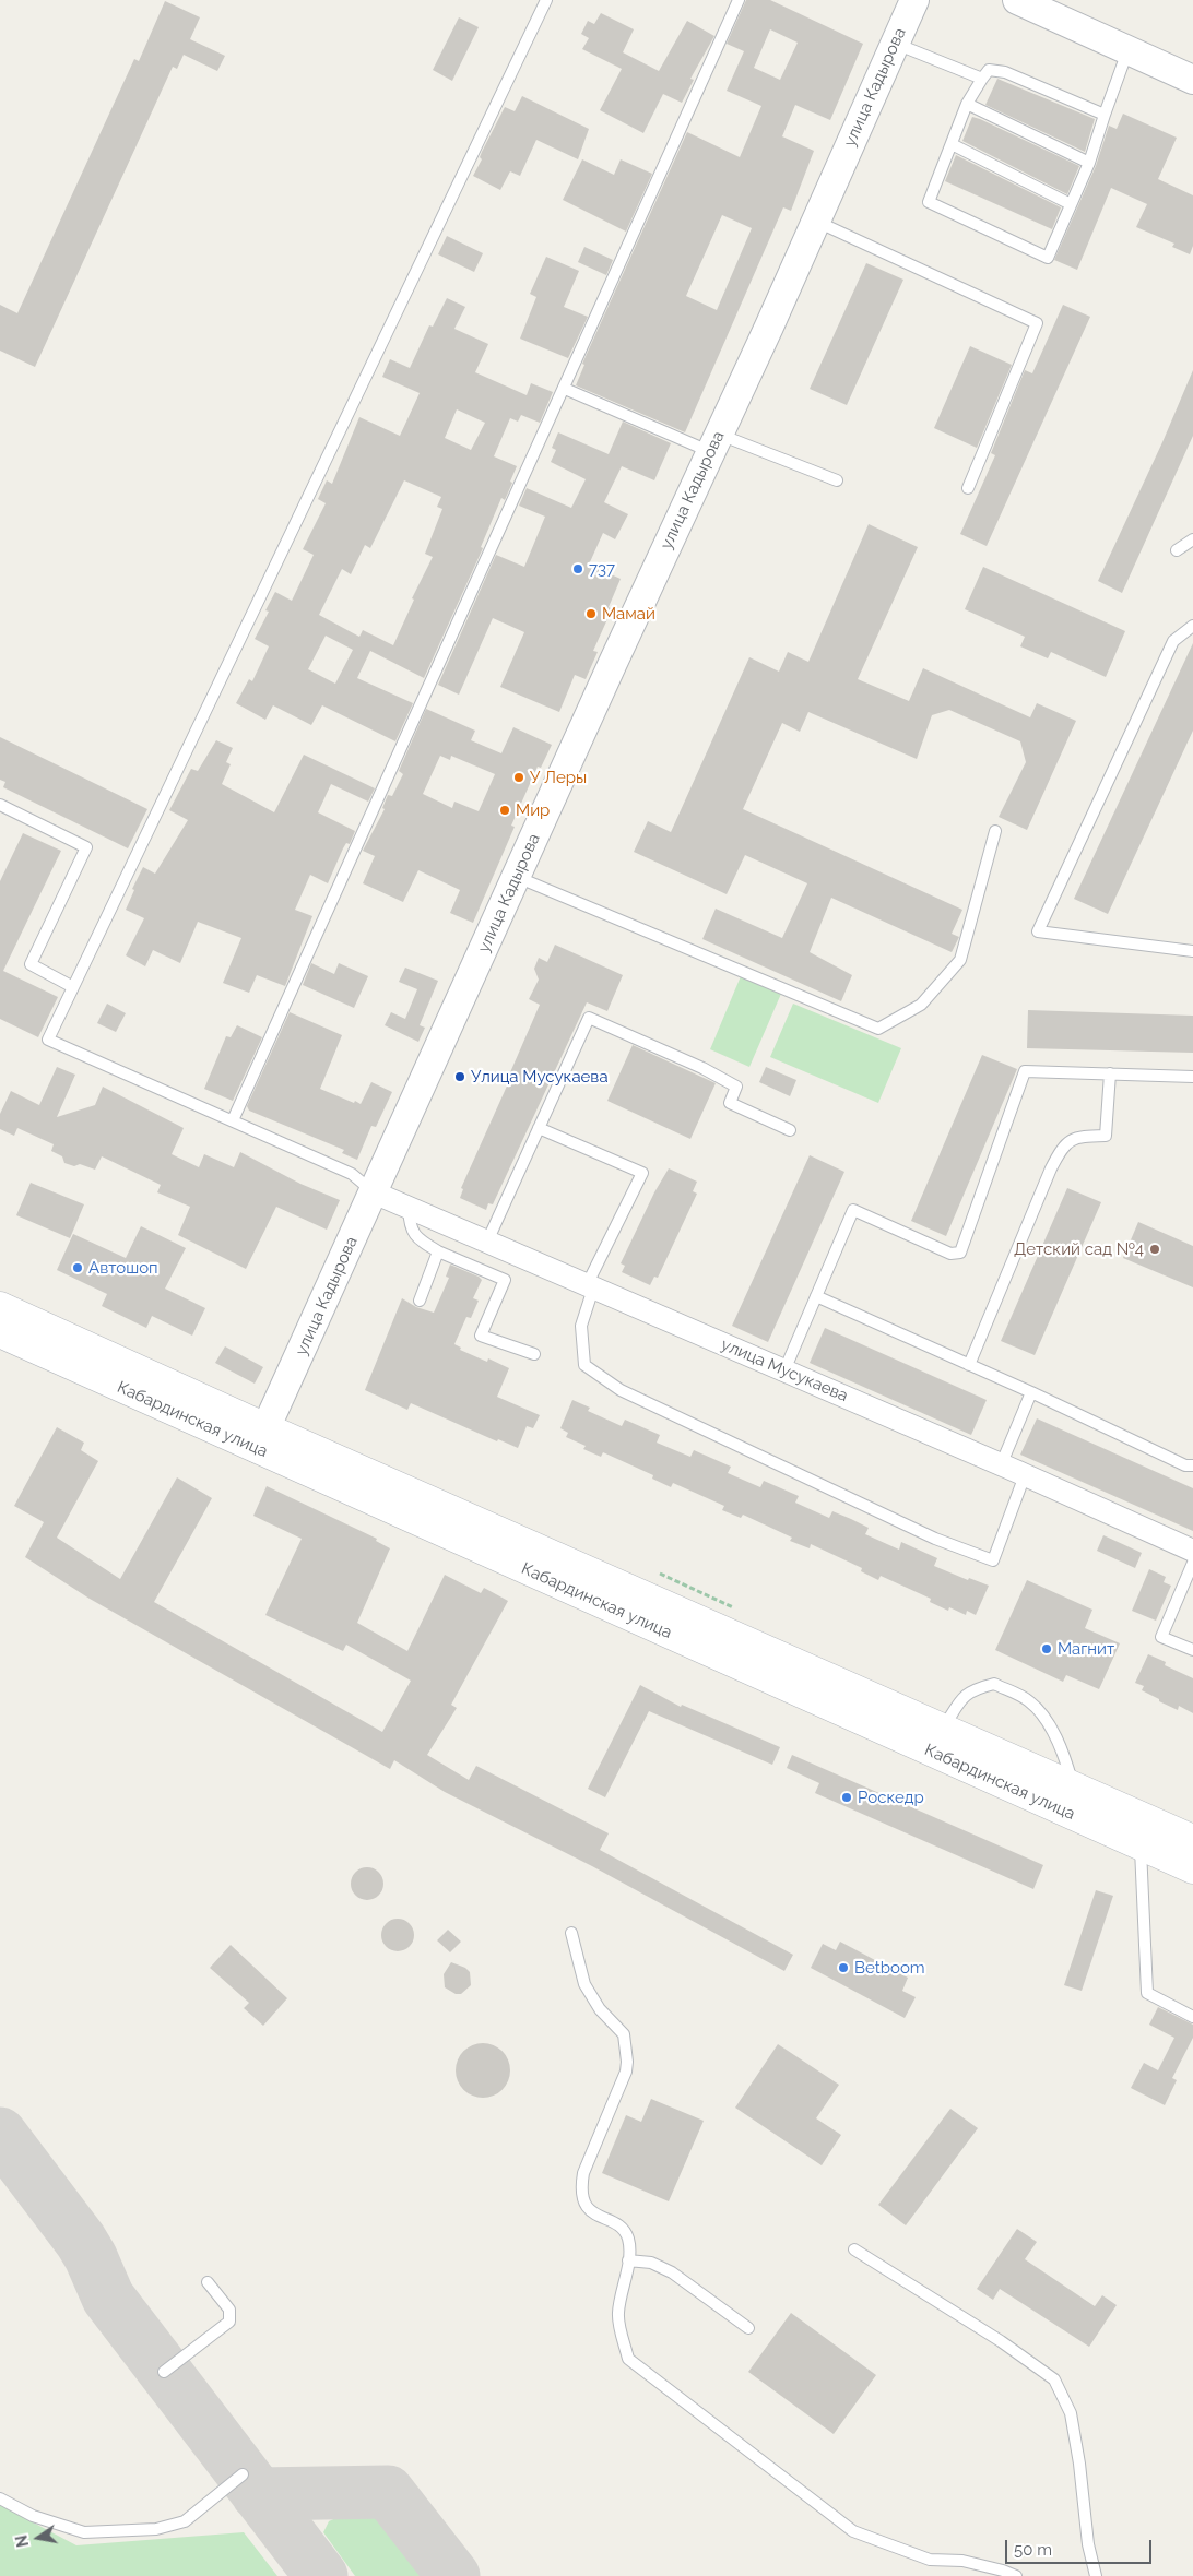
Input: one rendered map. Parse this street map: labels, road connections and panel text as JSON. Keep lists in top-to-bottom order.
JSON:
{
  "streets": {
    "main road": ["Кабардинская улица"],
    "street": ["улица Кадырова", "улица Мусукаева"]
  },
  "crossings": [
    ["улица Кадырова", "улица Мусукаева"],
    ["улица Кадырова", "Кабардинская улица"]
  ],
  "places": [
    "737",
    "Мамай",
    "У Леры",
    "Мир",
    "Улица Мусукаева",
    "Детский сад №4",
    "Автошоп",
    "Магнит",
    "Роскедр",
    "Betboom"
  ],
  "scale_bar": "50 m",
  "north": "left"
}
